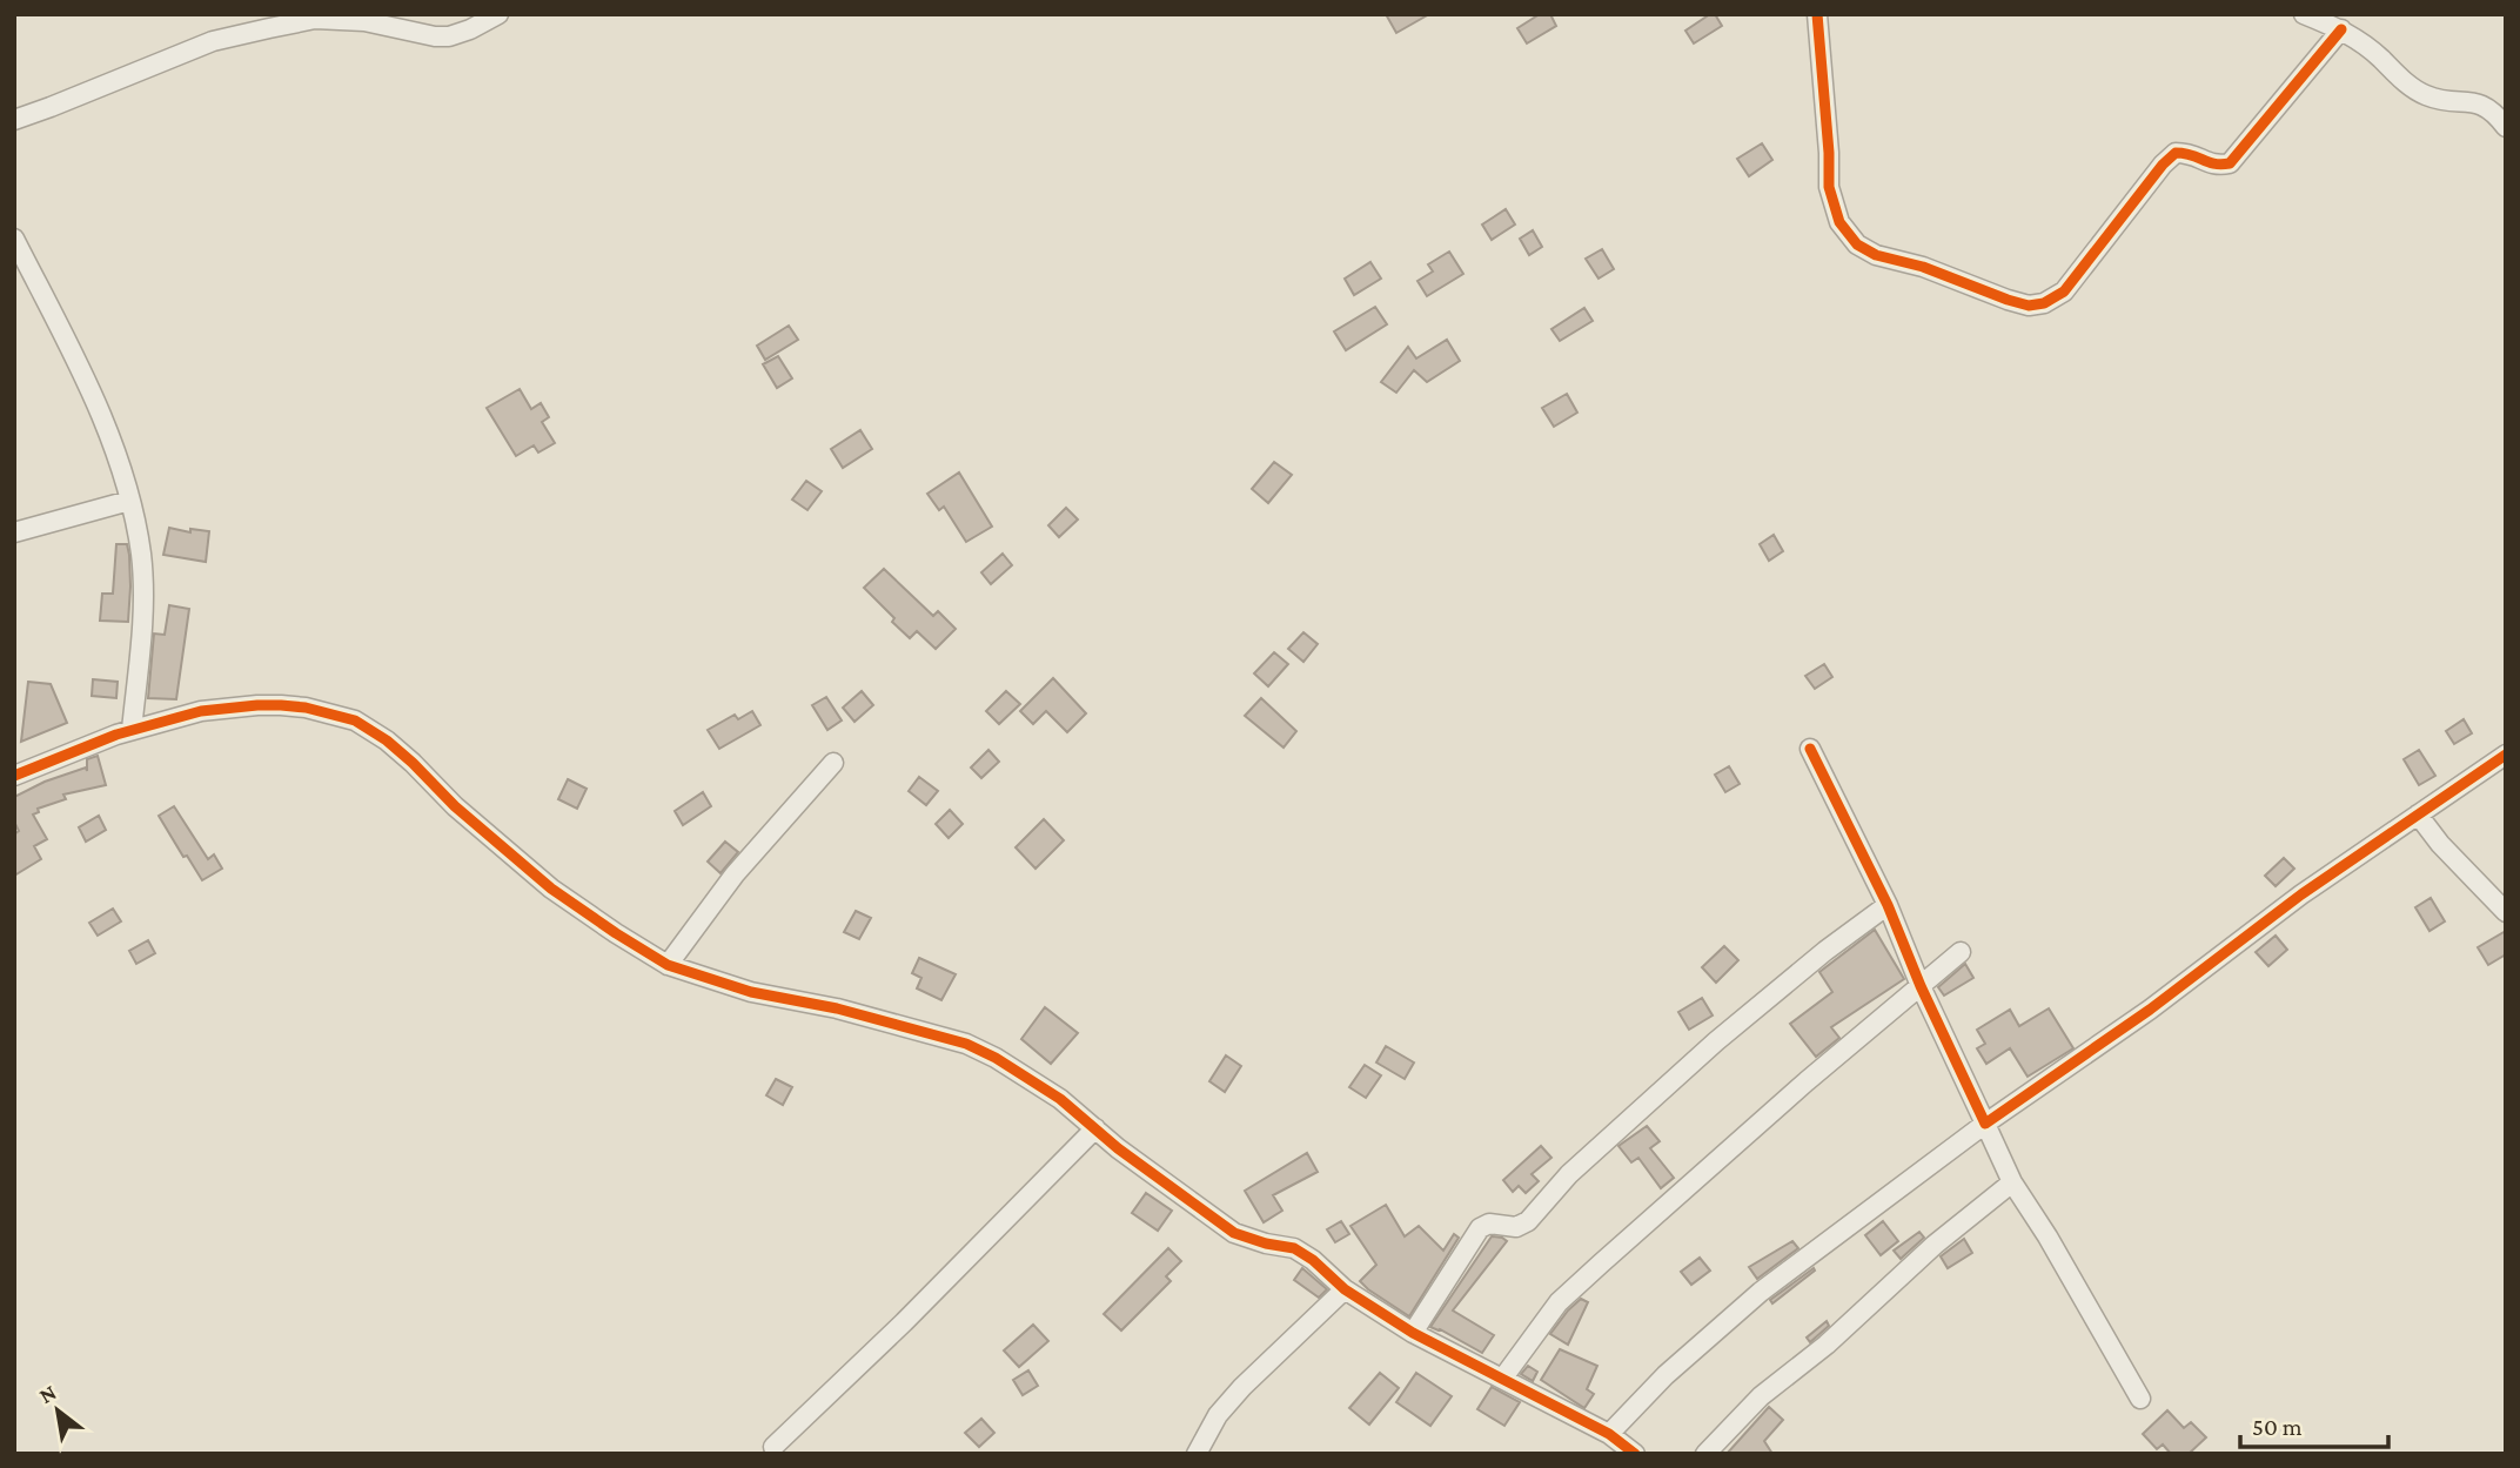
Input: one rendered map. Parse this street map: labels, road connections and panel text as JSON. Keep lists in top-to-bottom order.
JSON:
{
  "scale_bar": "50 m",
  "north": "top left"
}
